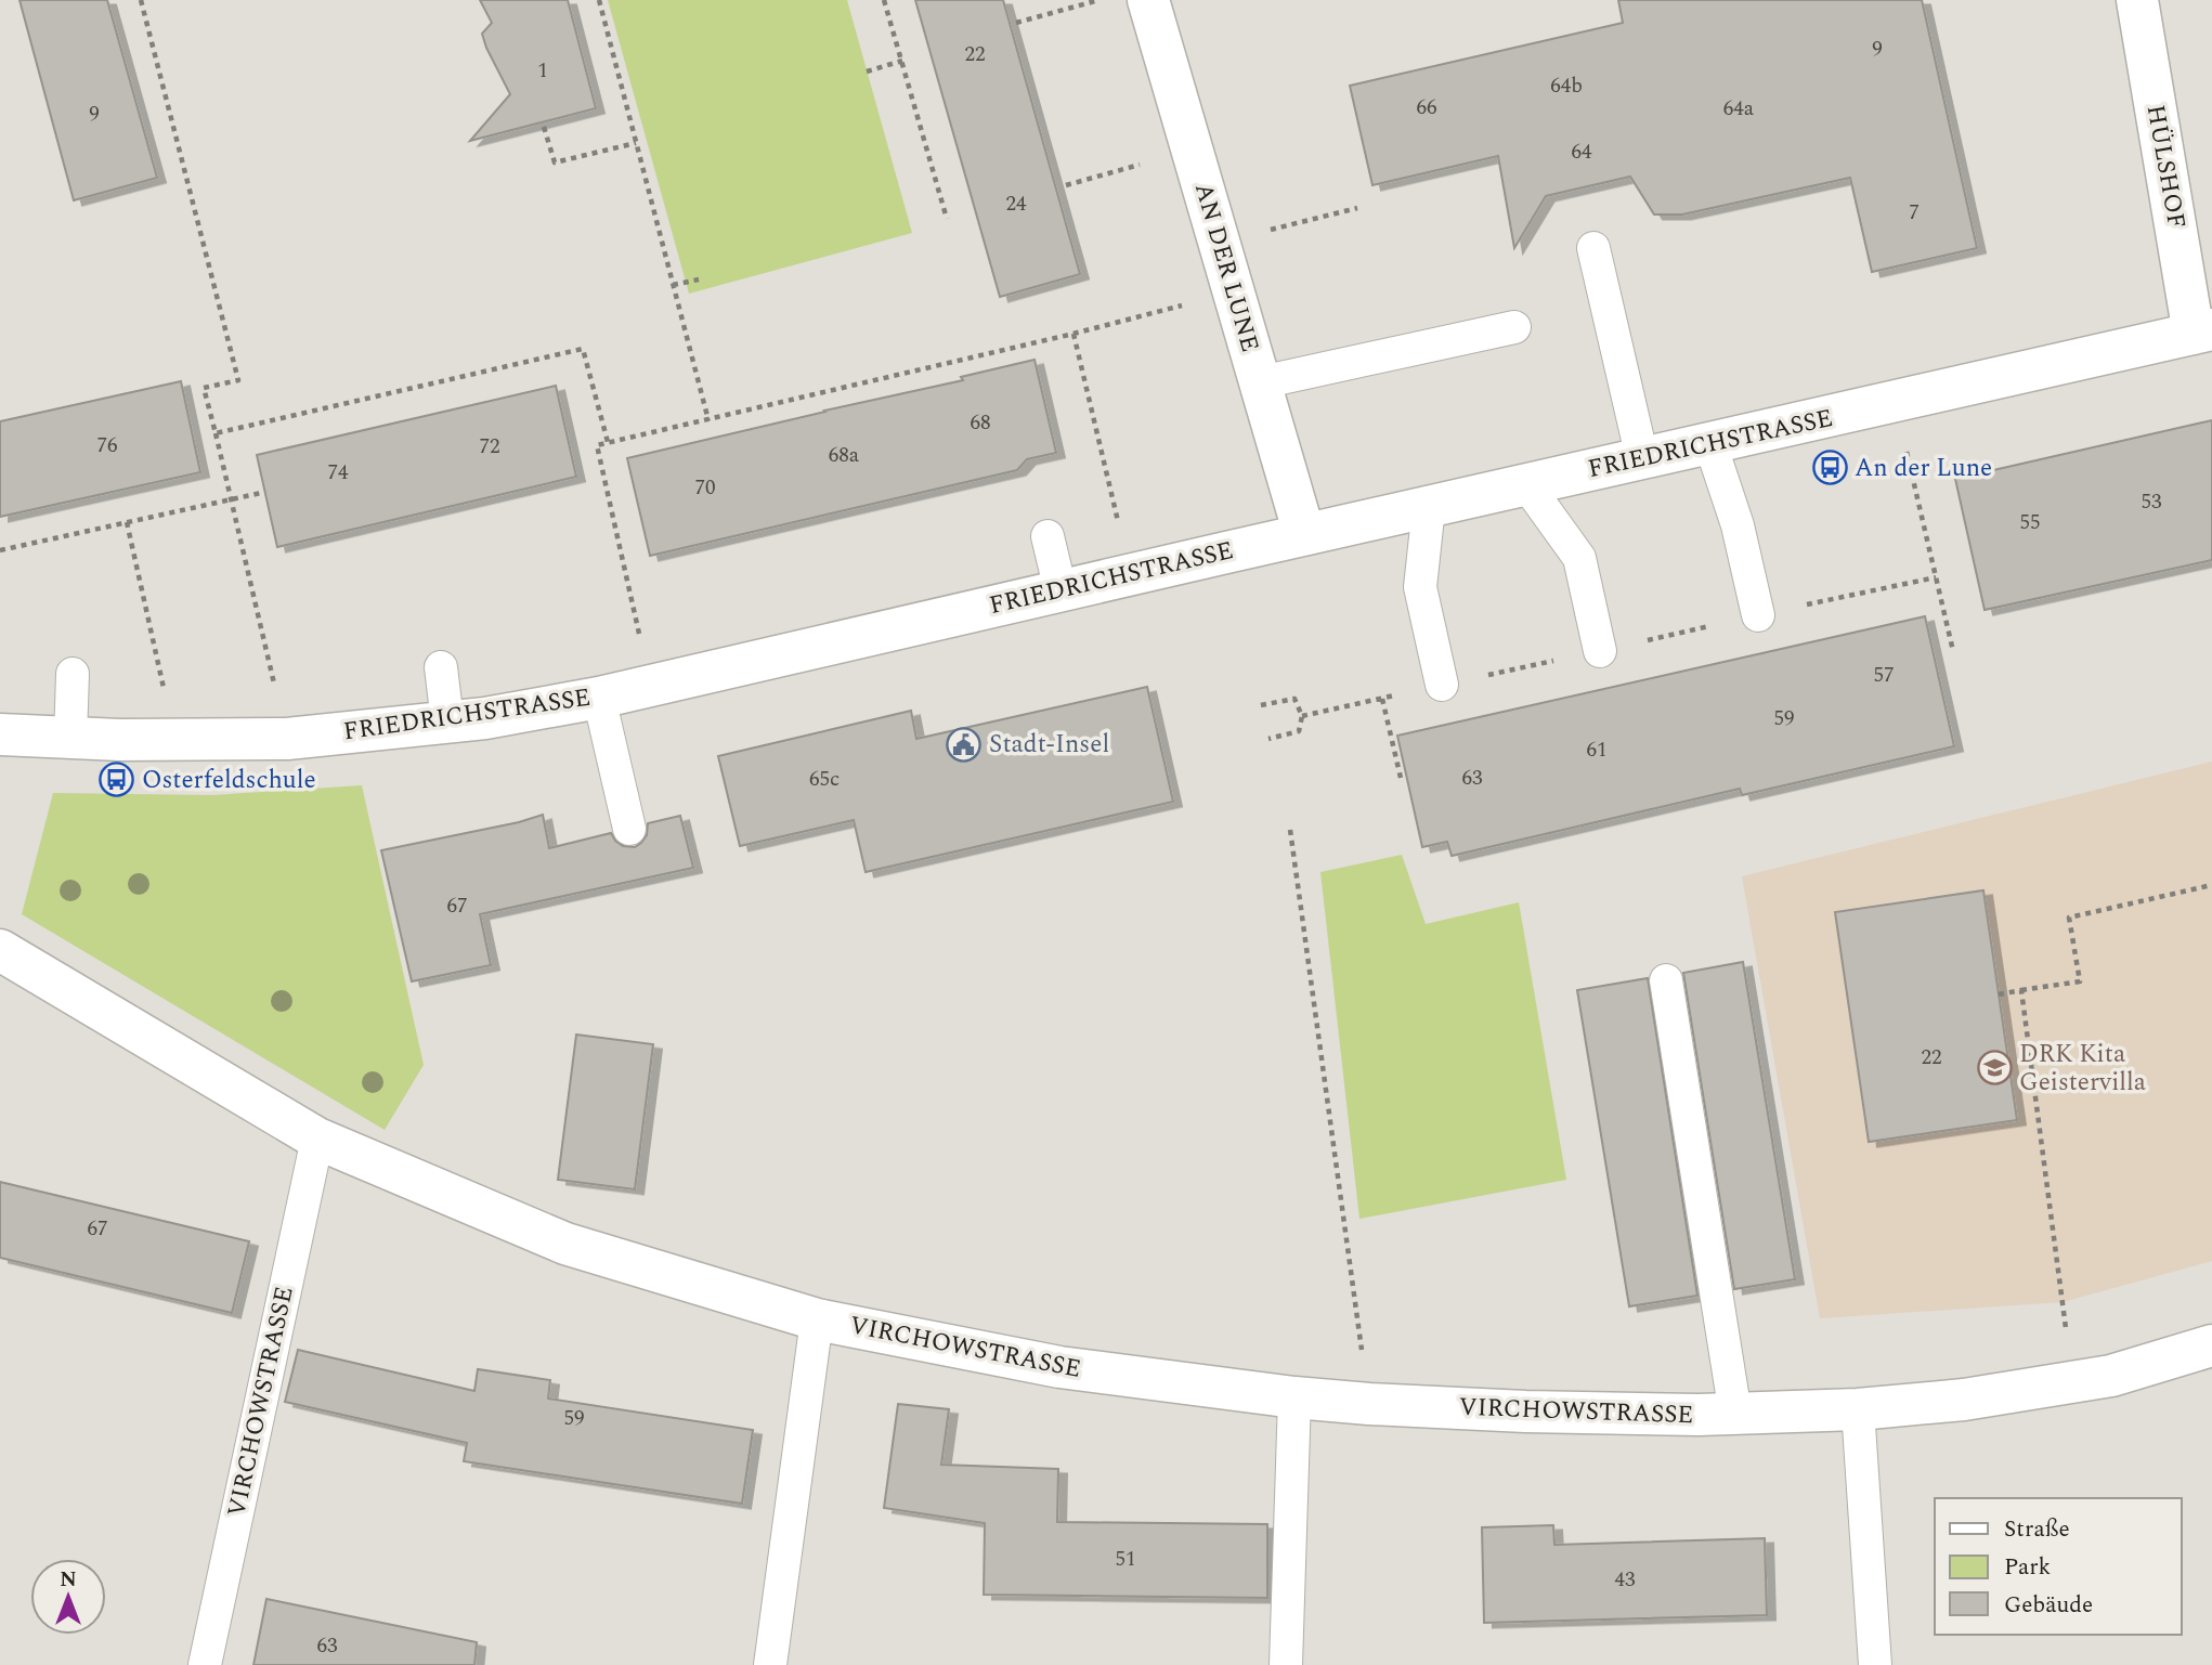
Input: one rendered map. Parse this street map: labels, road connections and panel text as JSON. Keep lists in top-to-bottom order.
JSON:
{
  "streets": {
    "street": [
      "HÜLSHOF",
      "AN DER LUNE",
      "FRIEDRICHSTRASSE",
      "VIRCHOWSTRASSE"
    ]
  },
  "crossings": [
    ["HÜLSHOF", "FRIEDRICHSTRASSE"],
    ["AN DER LUNE", "FRIEDRICHSTRASSE"]
  ],
  "places": {
    "bus stop": ["An der Lune", "Osterfeldschule"],
    "public building": ["Stadt-Insel"],
    "school or university": ["DRK Kita Geistervilla"]
  },
  "house_numbers": [
    "9",
    "22",
    "1",
    "64b",
    "66",
    "64a",
    "9",
    "64",
    "24",
    "7",
    "68",
    "76",
    "72",
    "68a",
    "74",
    "70",
    "53",
    "55",
    "57",
    "59",
    "61",
    "63",
    "65c",
    "67",
    "22",
    "67",
    "59",
    "51",
    "43",
    "63"
  ],
  "legend": ["Straße", "Park", "Gebäude"],
  "north": "top"
}
